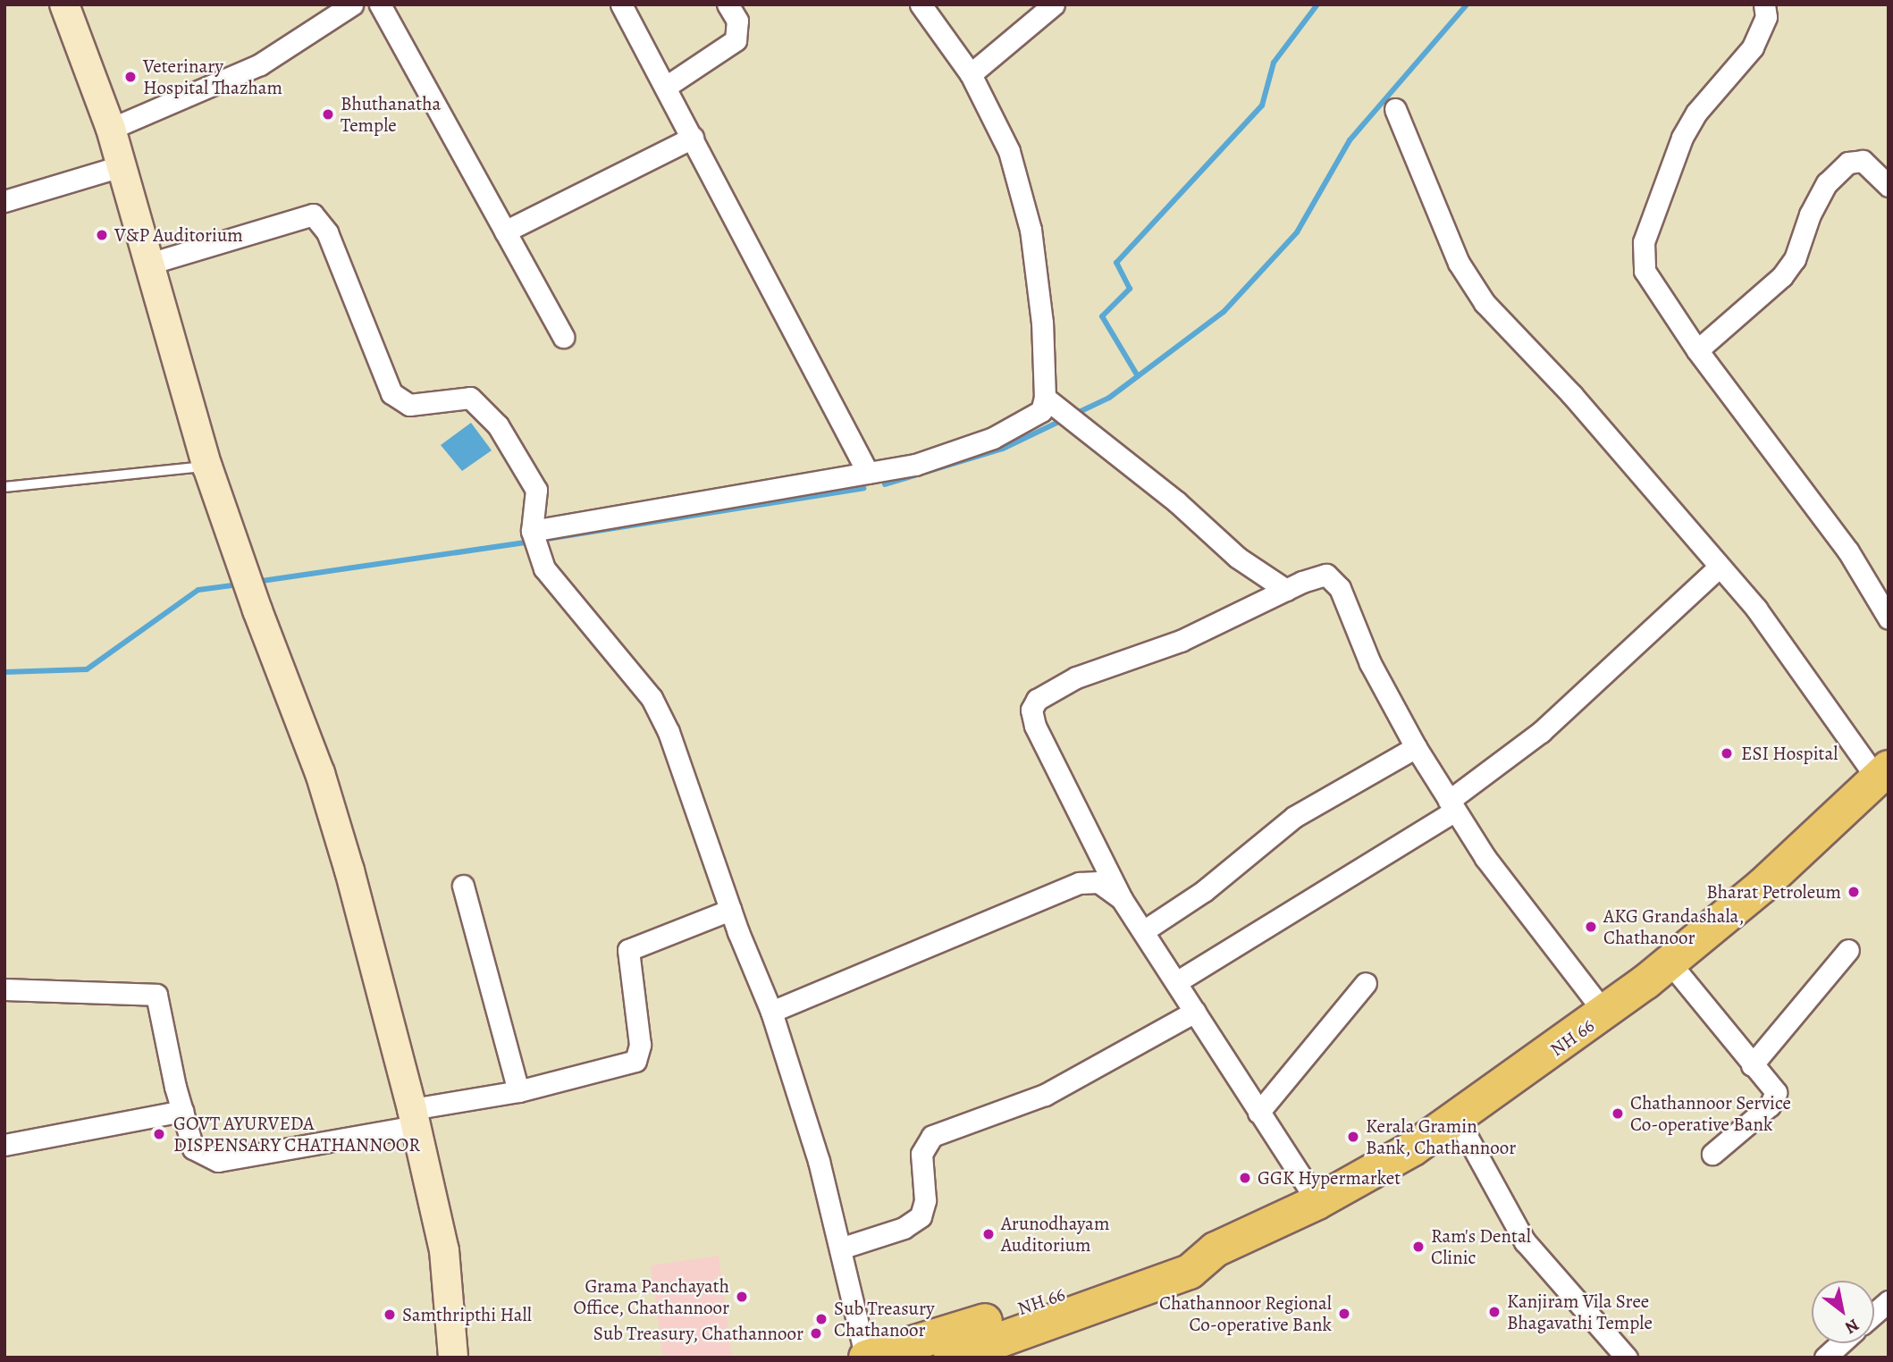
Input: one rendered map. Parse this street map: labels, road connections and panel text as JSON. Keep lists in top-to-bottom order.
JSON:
{
  "streets": {
    "highway": ["NH 66"]
  },
  "places": [
    "Veterinary Hospital Thazham",
    "Bhuthanatha Temple",
    "V&P Auditorium",
    "ESI Hospital",
    "Bharat Petroleum",
    "AKG Grandashala, Chathanoor",
    "Chathannoor Service Co-operative Bank",
    "GOVT AYURVEDA DISPENSARY CHATHANNOOR",
    "Kerala Gramin Bank, Chathannoor",
    "GGK Hypermarket",
    "Arunodhayam Auditorium",
    "Ram's Dental Clinic",
    "Grama Panchayath Office, Chathannoor",
    "Kanjiram Vila Sree Bhagavathi Temple",
    "Chathannoor Regional Co-operative Bank",
    "Samthripthi Hall",
    "Sub Treasury Chathanoor",
    "Sub Treasury, Chathannoor"
  ],
  "north": "bottom right"
}
